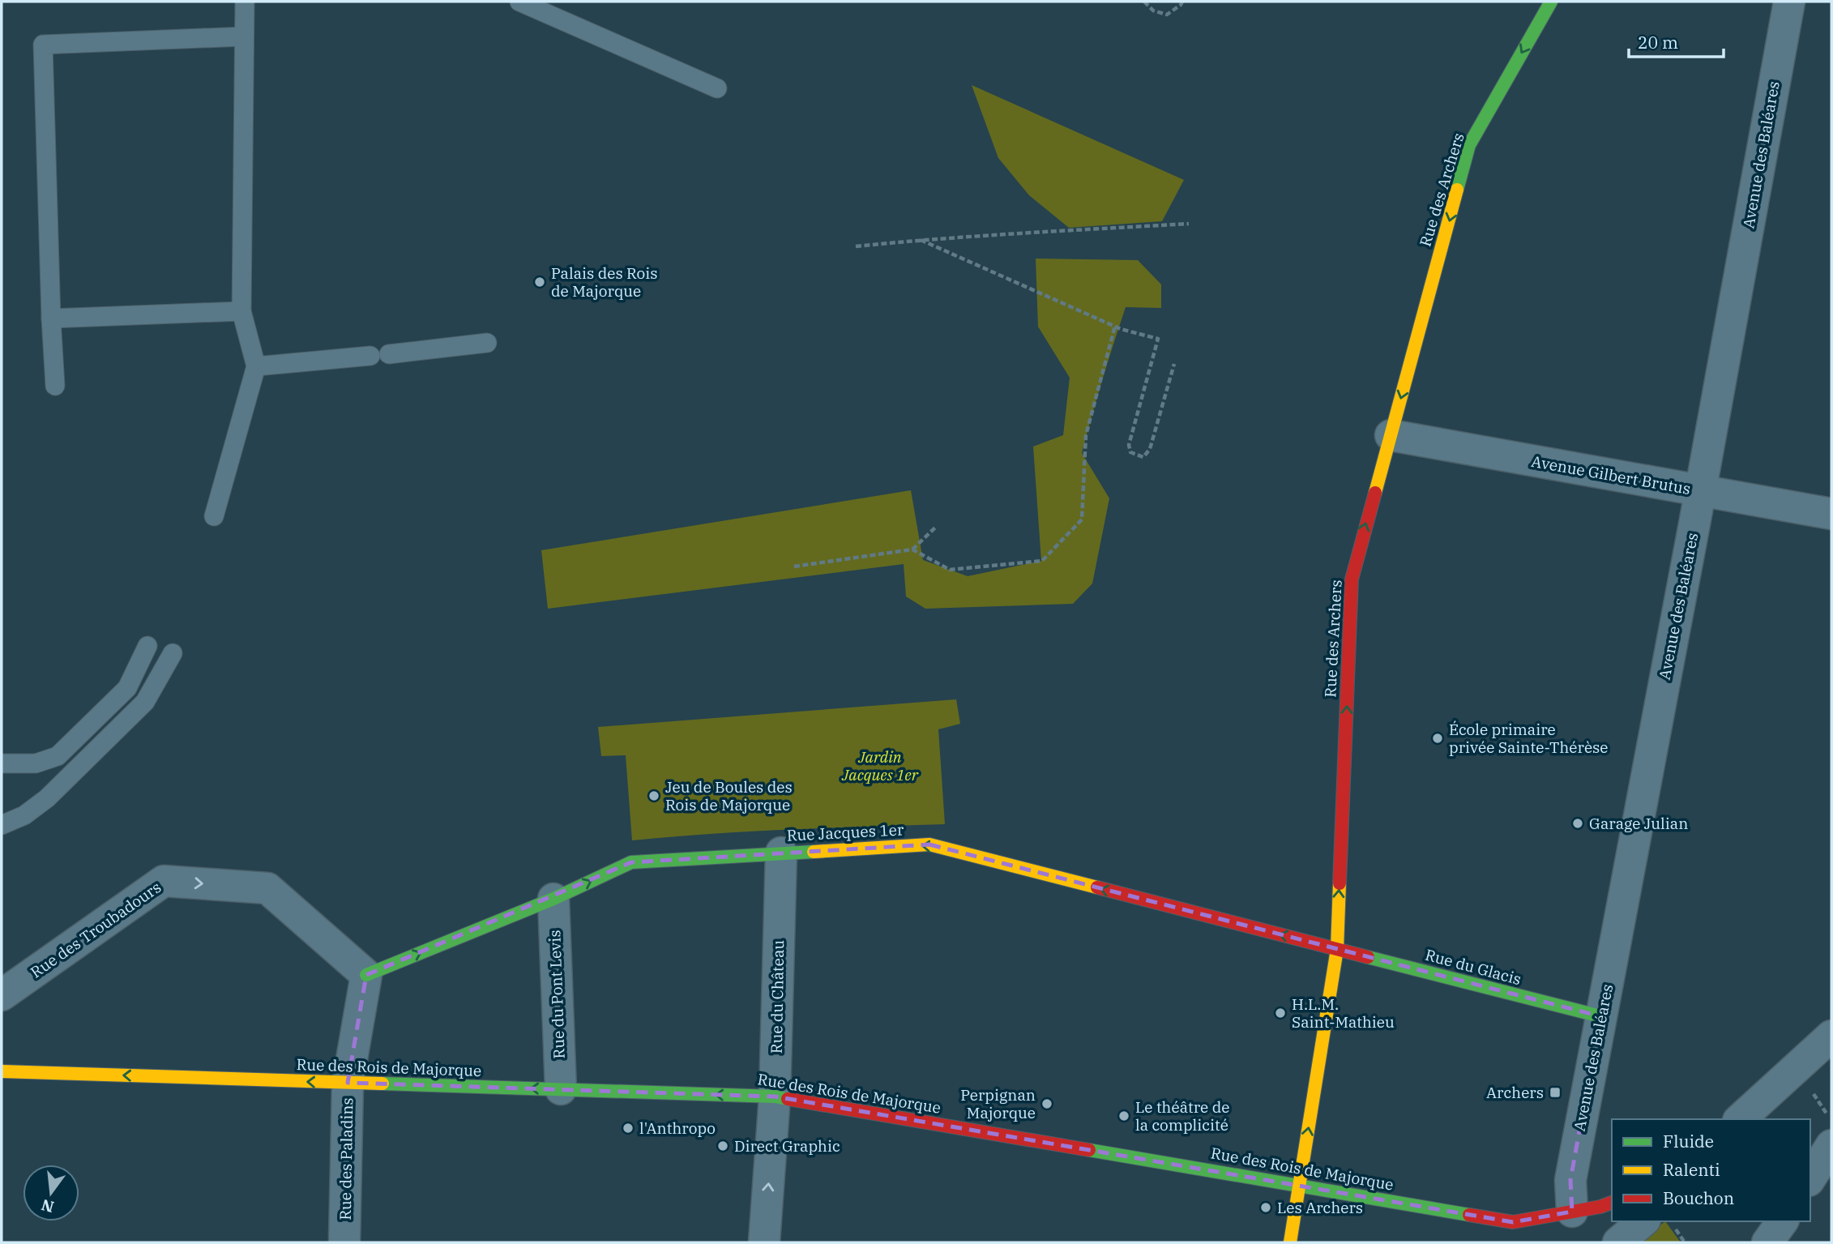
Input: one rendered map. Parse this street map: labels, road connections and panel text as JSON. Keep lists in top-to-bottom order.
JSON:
{
  "streets": {
    "street": [
      "Avenue des Baléares",
      "Rue des Archers",
      "Avenue Gilbert Brutus",
      "Rue Jacques 1er",
      "Rue des Troubadours",
      "Rue du Glacis",
      "Rue du Pont Levis",
      "Rue du Château",
      "Rue des Rois de Majorque",
      "Rue des Paladins"
    ]
  },
  "crossings": [
    ["Avenue des Baléares", "Avenue Gilbert Brutus"],
    ["Avenue des Baléares", "Rue du Glacis"],
    ["Avenue des Baléares", "Rue des Rois de Majorque"],
    ["Rue des Archers", "Avenue Gilbert Brutus"],
    ["Rue des Archers", "Rue Jacques 1er"],
    ["Rue des Archers", "Rue du Glacis"],
    ["Rue des Archers", "Rue des Rois de Majorque"],
    ["Rue Jacques 1er", "Rue des Troubadours"],
    ["Rue Jacques 1er", "Rue du Glacis"],
    ["Rue Jacques 1er", "Rue du Pont Levis"],
    ["Rue Jacques 1er", "Rue du Château"],
    ["Rue Jacques 1er", "Rue des Paladins"],
    ["Rue des Troubadours", "Rue des Paladins"],
    ["Rue du Pont Levis", "Rue des Rois de Majorque"],
    ["Rue du Château", "Rue des Rois de Majorque"],
    ["Rue des Rois de Majorque", "Rue des Paladins"]
  ],
  "one_way": ["Rue des Troubadours", "Rue du Château", "Rue des Rois de Majorque"],
  "parks": ["Jardin Jacques 1er"],
  "places": {
    "other": [
      "Palais des Rois de Majorque",
      "École primaire privée Sainte-Thérèse",
      "Jeu de Boules des Rois de Majorque",
      "Garage Julian",
      "H.L.M. Saint-Mathieu",
      "Perpignan Majorque",
      "Le théâtre de la complicité",
      "l'Anthropo",
      "Direct Graphic",
      "Les Archers"
    ],
    "transit": ["Archers"]
  },
  "legend": ["Fluide", "Ralenti", "Bouchon"],
  "scale_bar": "20 m",
  "north": "bottom"
}
